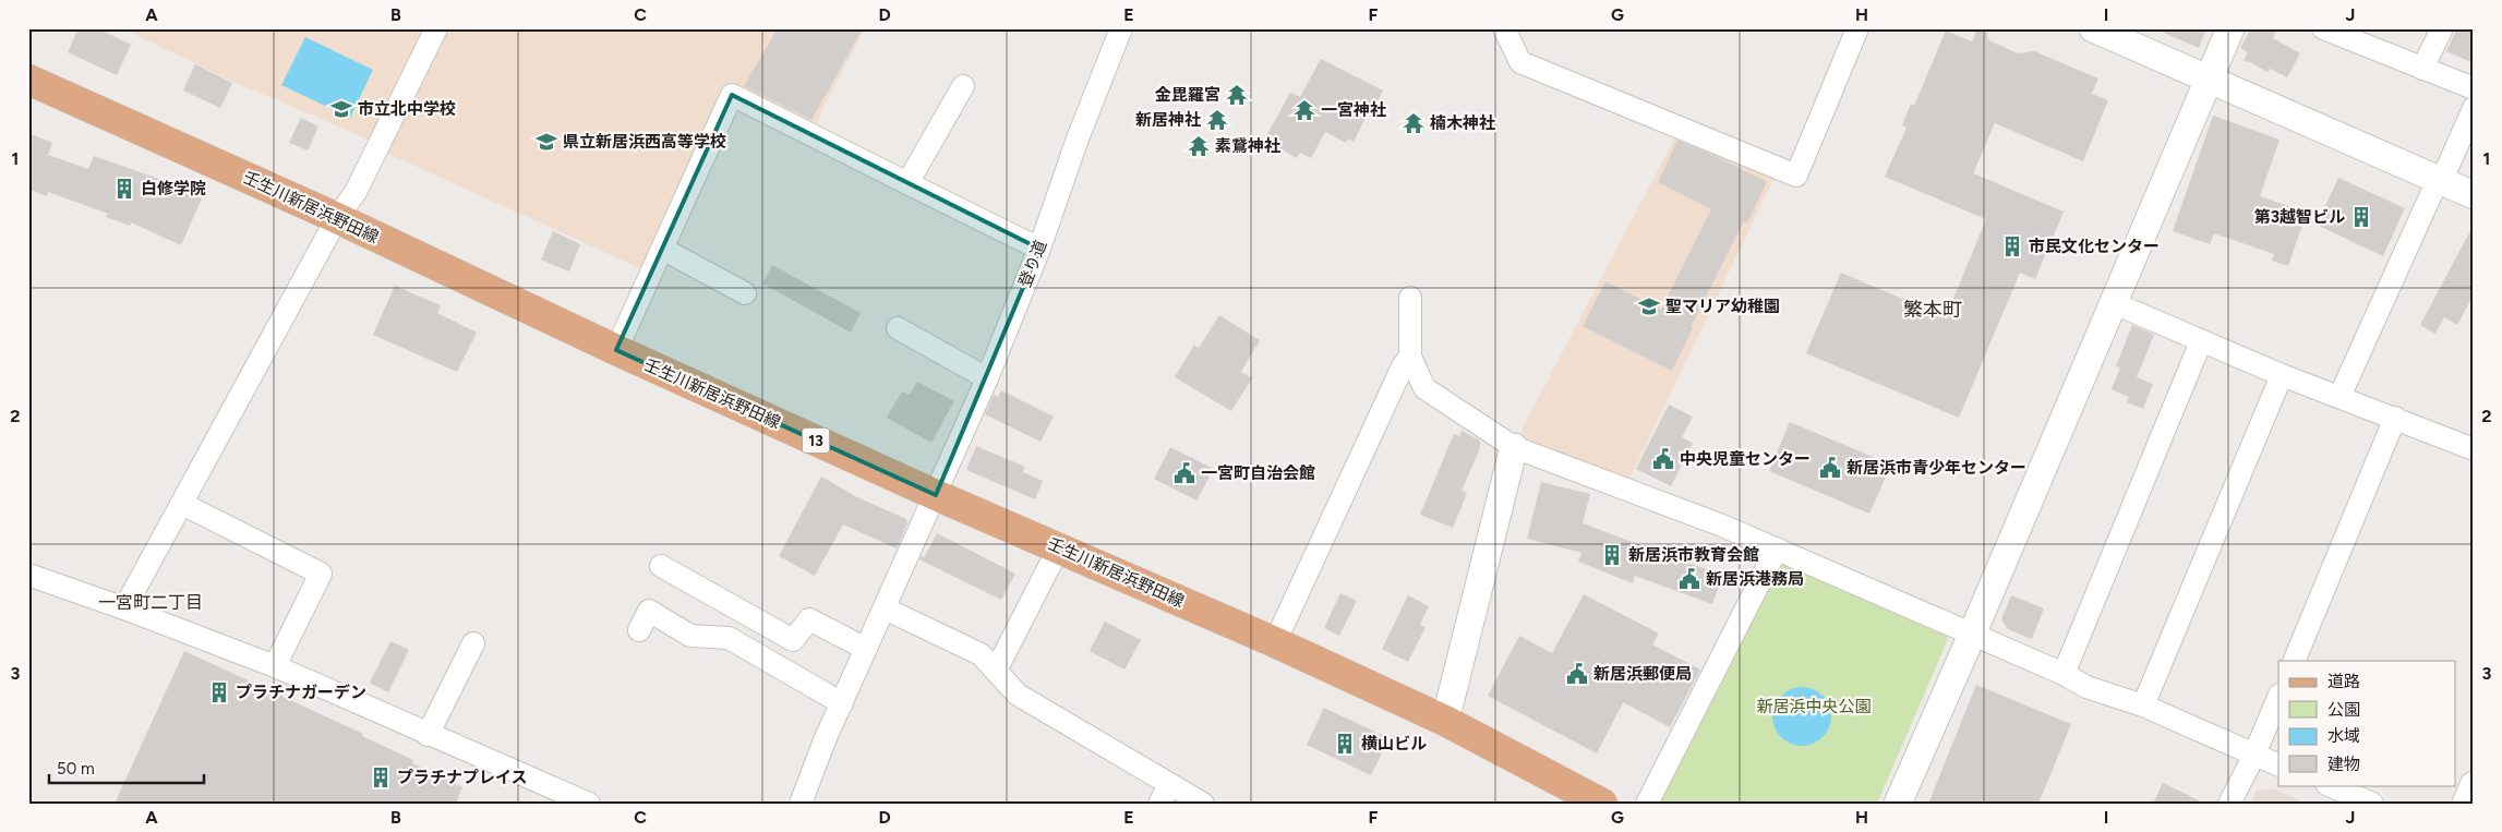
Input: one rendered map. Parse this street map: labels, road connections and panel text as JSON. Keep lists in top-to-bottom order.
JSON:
{
  "streets": {
    "main road": ["壬生川新居浜野田線", "13"],
    "street": ["登り道"]
  },
  "crossings": [
    ["壬生川新居浜野田線", "登り道"]
  ],
  "districts": ["繁本町", "一宮町二丁目"],
  "parks": ["新居浜中央公園"],
  "places": {
    "temple": [
      "金毘羅宮",
      "一宮神社",
      "新居神社",
      "楠木神社",
      "素鵞神社"
    ],
    "school or university": ["市立北中学校", "県立新居浜西高等学校", "聖マリア幼稚園"],
    "building": [
      "白修学院",
      "第3越智ビル",
      "市民文化センター",
      "新居浜市教育会館",
      "プラチナガーデン",
      "横山ビル",
      "プラチナプレイス"
    ],
    "public building": [
      "中央児童センター",
      "新居浜市青少年センター",
      "一宮町自治会館",
      "新居浜港務局",
      "新居浜郵便局"
    ]
  },
  "legend": [
    "道路",
    "公園",
    "水域",
    "建物"
  ],
  "scale_bar": "50 m",
  "grid": {
    "columns": [
      "A",
      "B",
      "C",
      "D",
      "E",
      "F",
      "G",
      "H",
      "I",
      "J"
    ],
    "rows": ["1", "2", "3"]
  }
}
